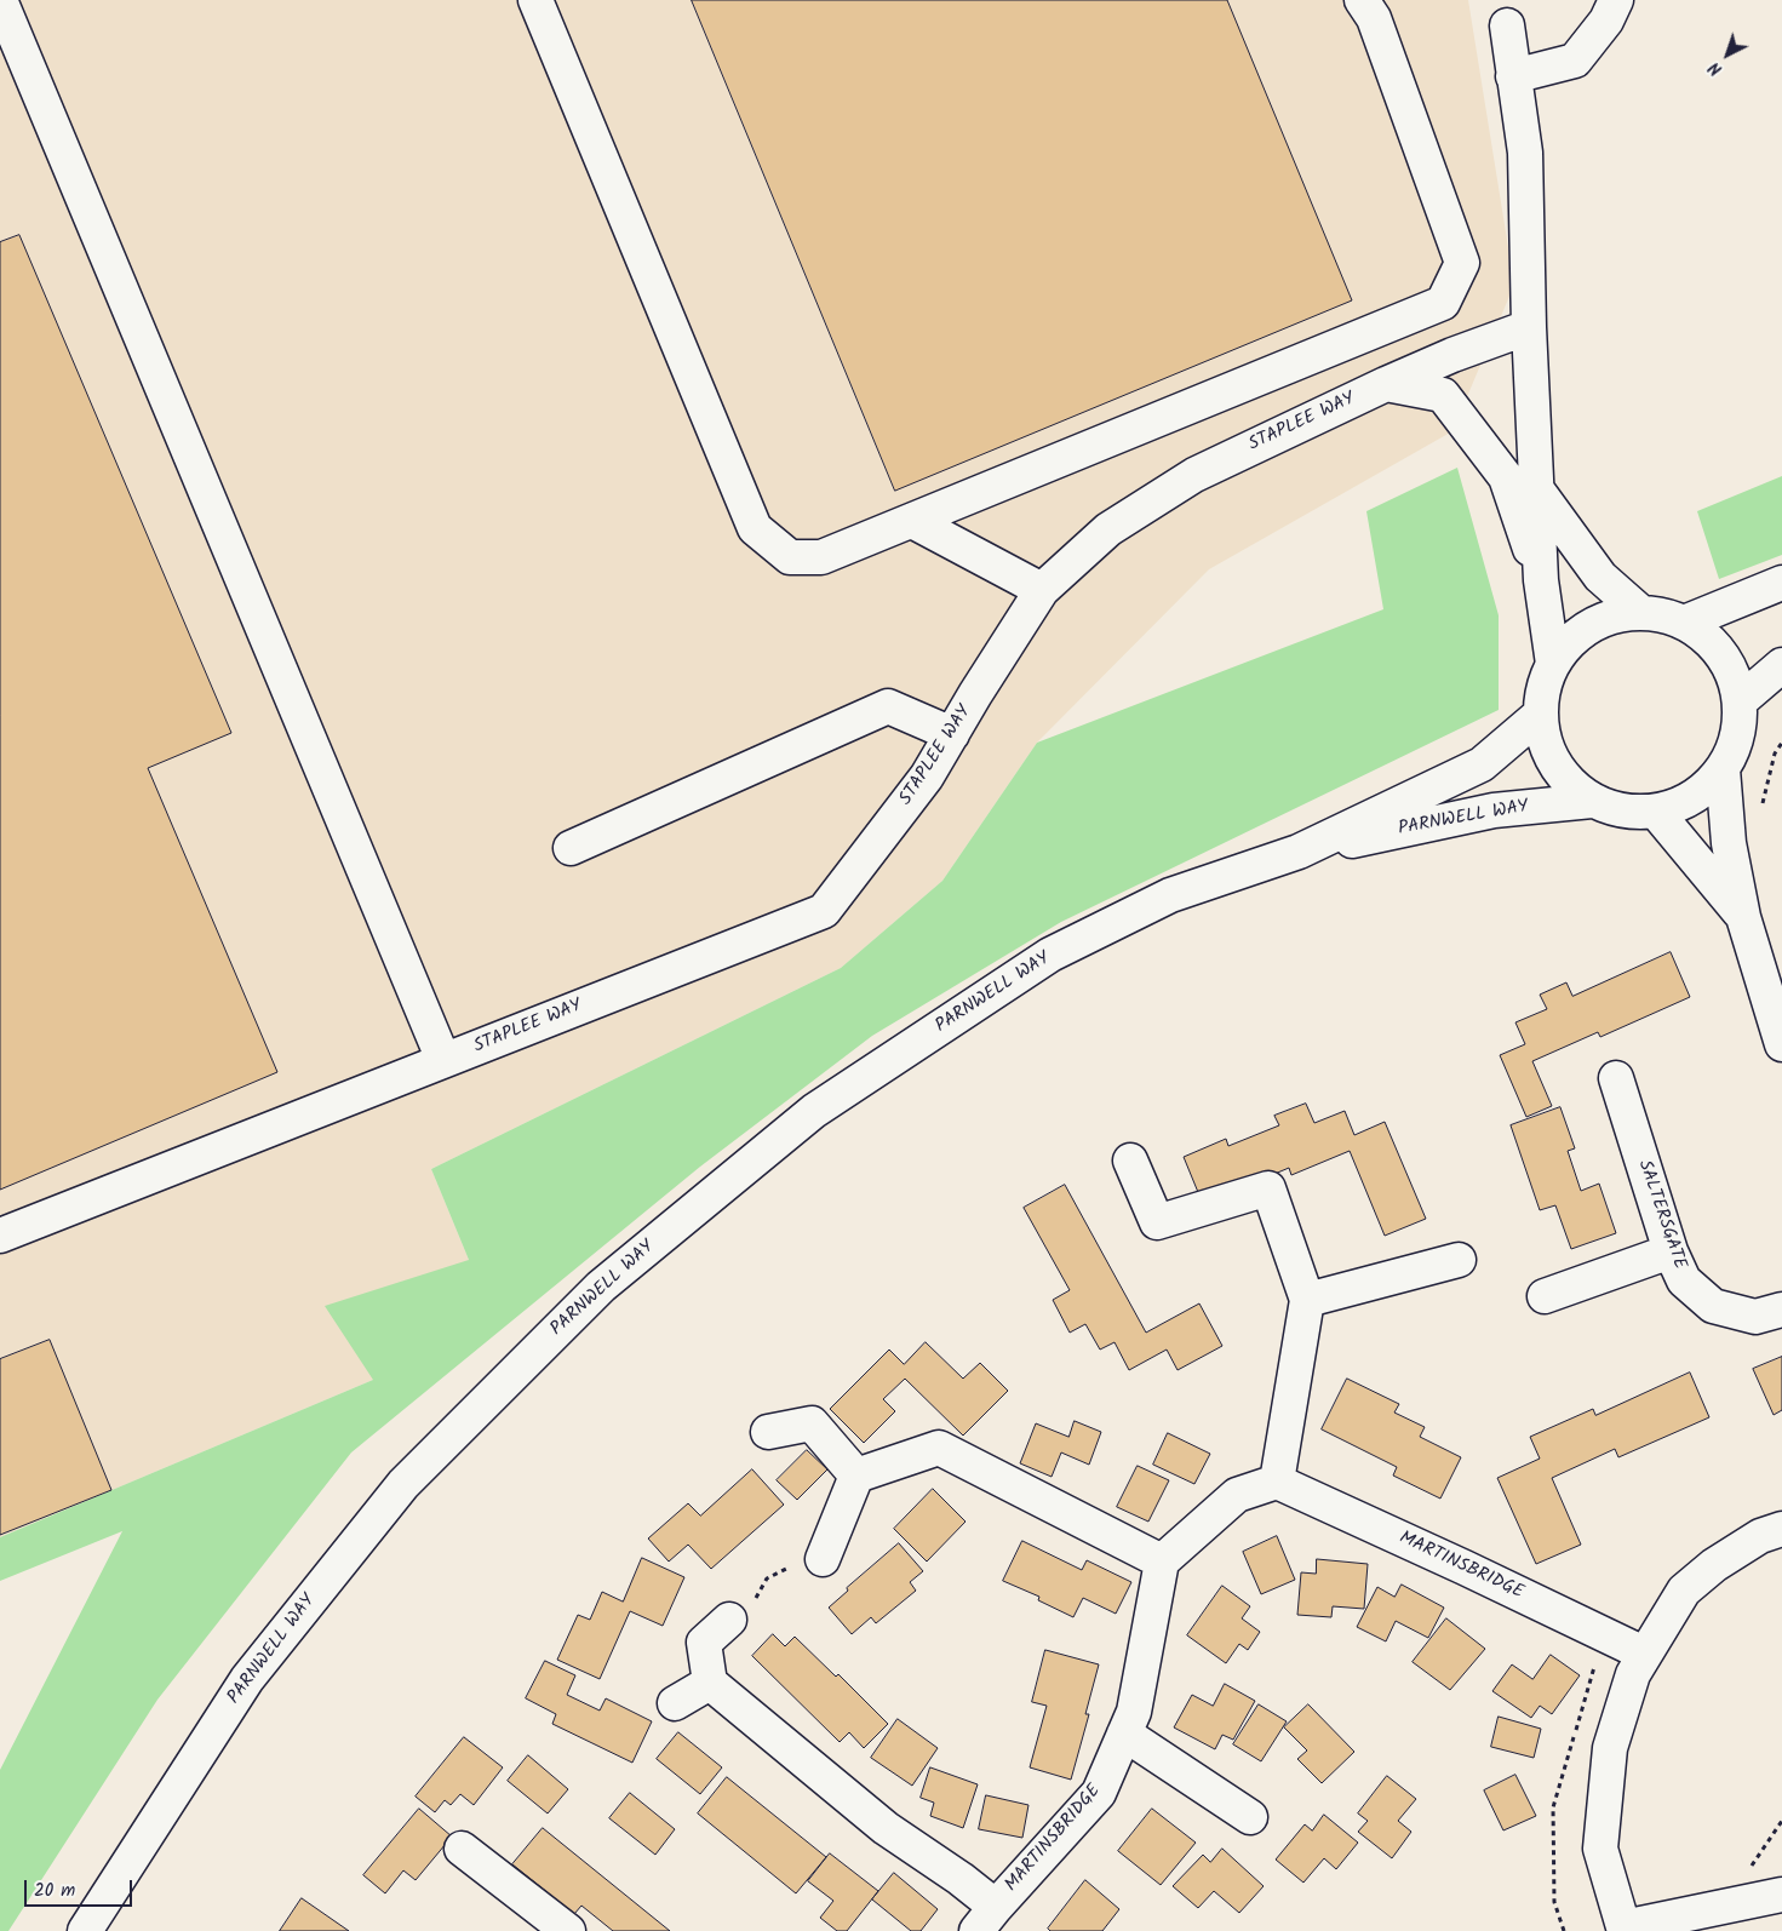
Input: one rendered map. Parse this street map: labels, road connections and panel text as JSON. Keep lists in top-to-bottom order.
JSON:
{
  "streets": {
    "street": [
      "STAPLEE WAY",
      "PARNWELL WAY",
      "SALTERSGATE",
      "MARTINSBRIDGE"
    ]
  },
  "scale_bar": "20 m",
  "north": "bottom left"
}
